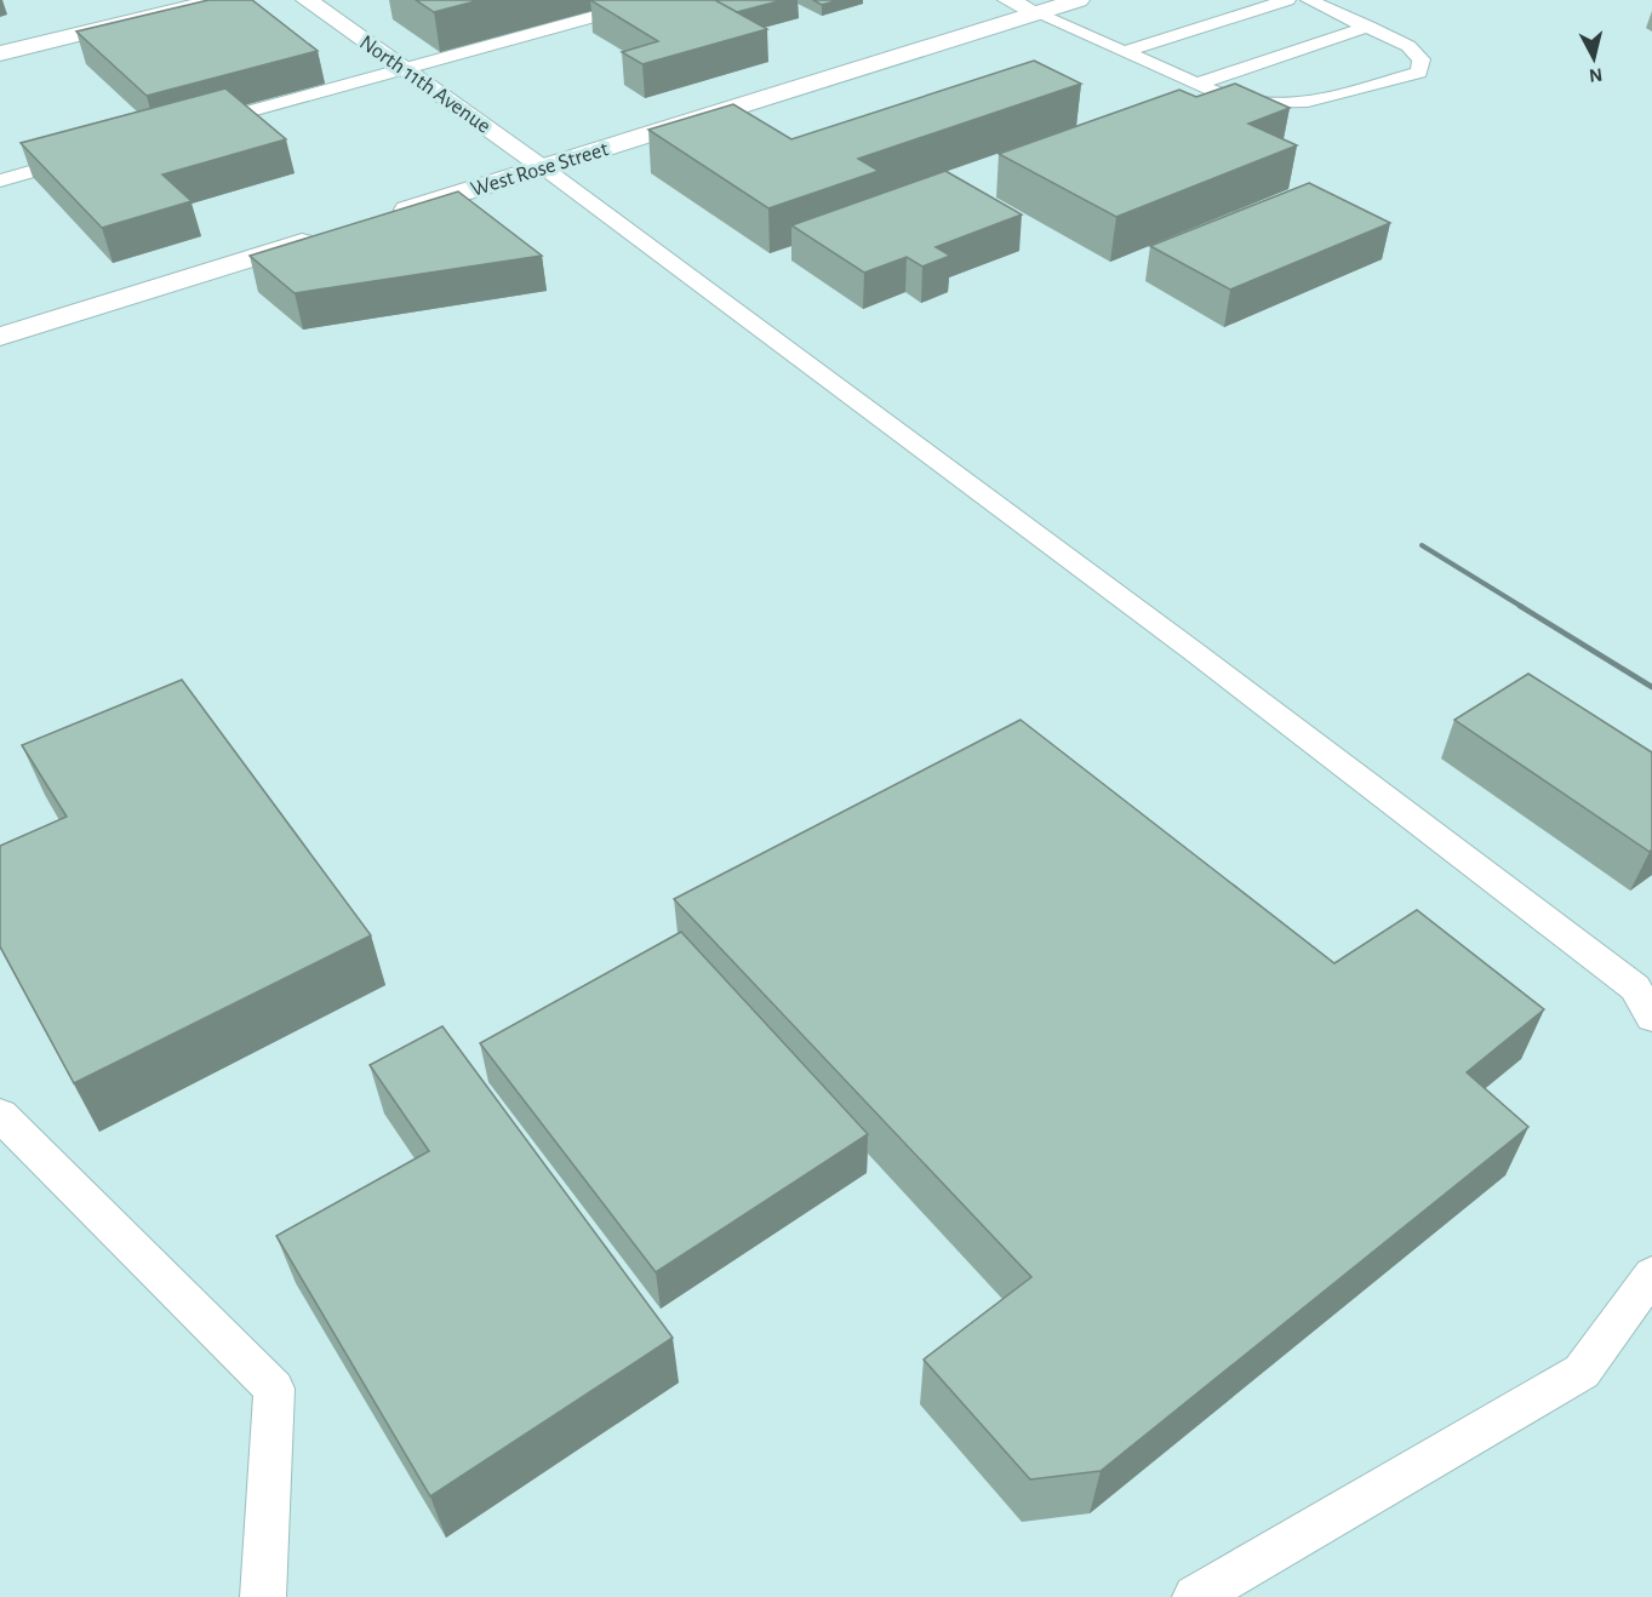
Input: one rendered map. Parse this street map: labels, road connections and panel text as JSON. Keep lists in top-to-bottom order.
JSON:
{
  "streets": {
    "main road": ["North 11th Avenue", "West Rose Street"]
  },
  "crossings": [
    ["North 11th Avenue", "West Rose Street"]
  ],
  "north": "bottom"
}
